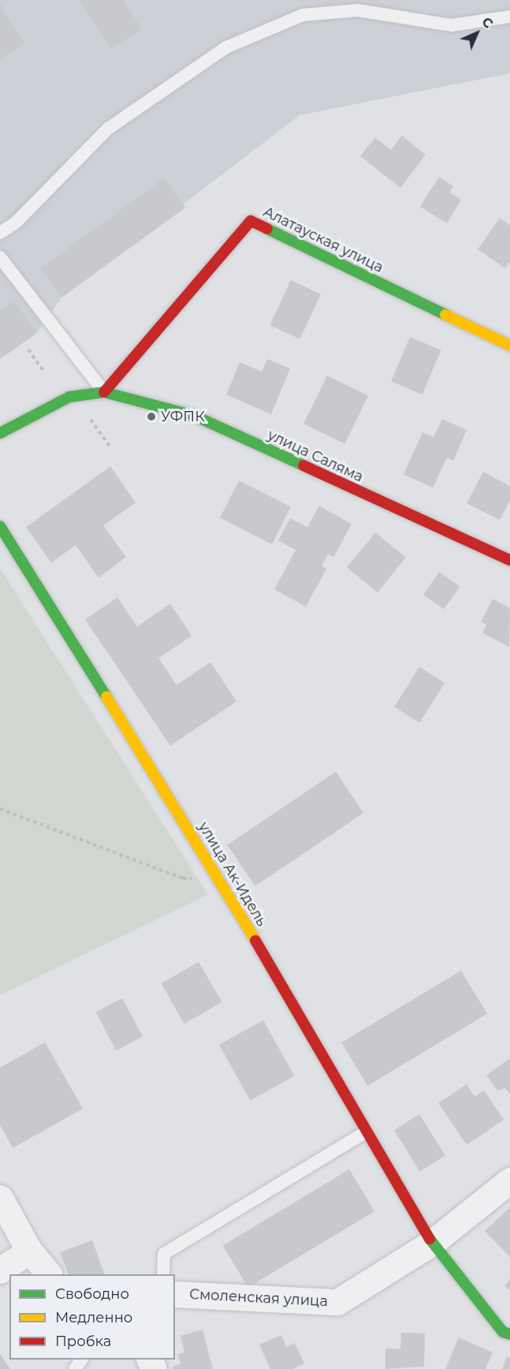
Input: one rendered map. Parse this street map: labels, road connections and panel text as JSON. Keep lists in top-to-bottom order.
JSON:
{
  "streets": {
    "street": [
      "Алатауская улица",
      "улица Саляма",
      "улица Ак-Идель",
      "Смоленская улица"
    ]
  },
  "crossings": [
    ["Алатауская улица", "улица Саляма"],
    ["улица Ак-Идель", "Смоленская улица"]
  ],
  "places": ["УФПК"],
  "legend": ["Свободно", "Медленно", "Пробка"],
  "north": "top right"
}
